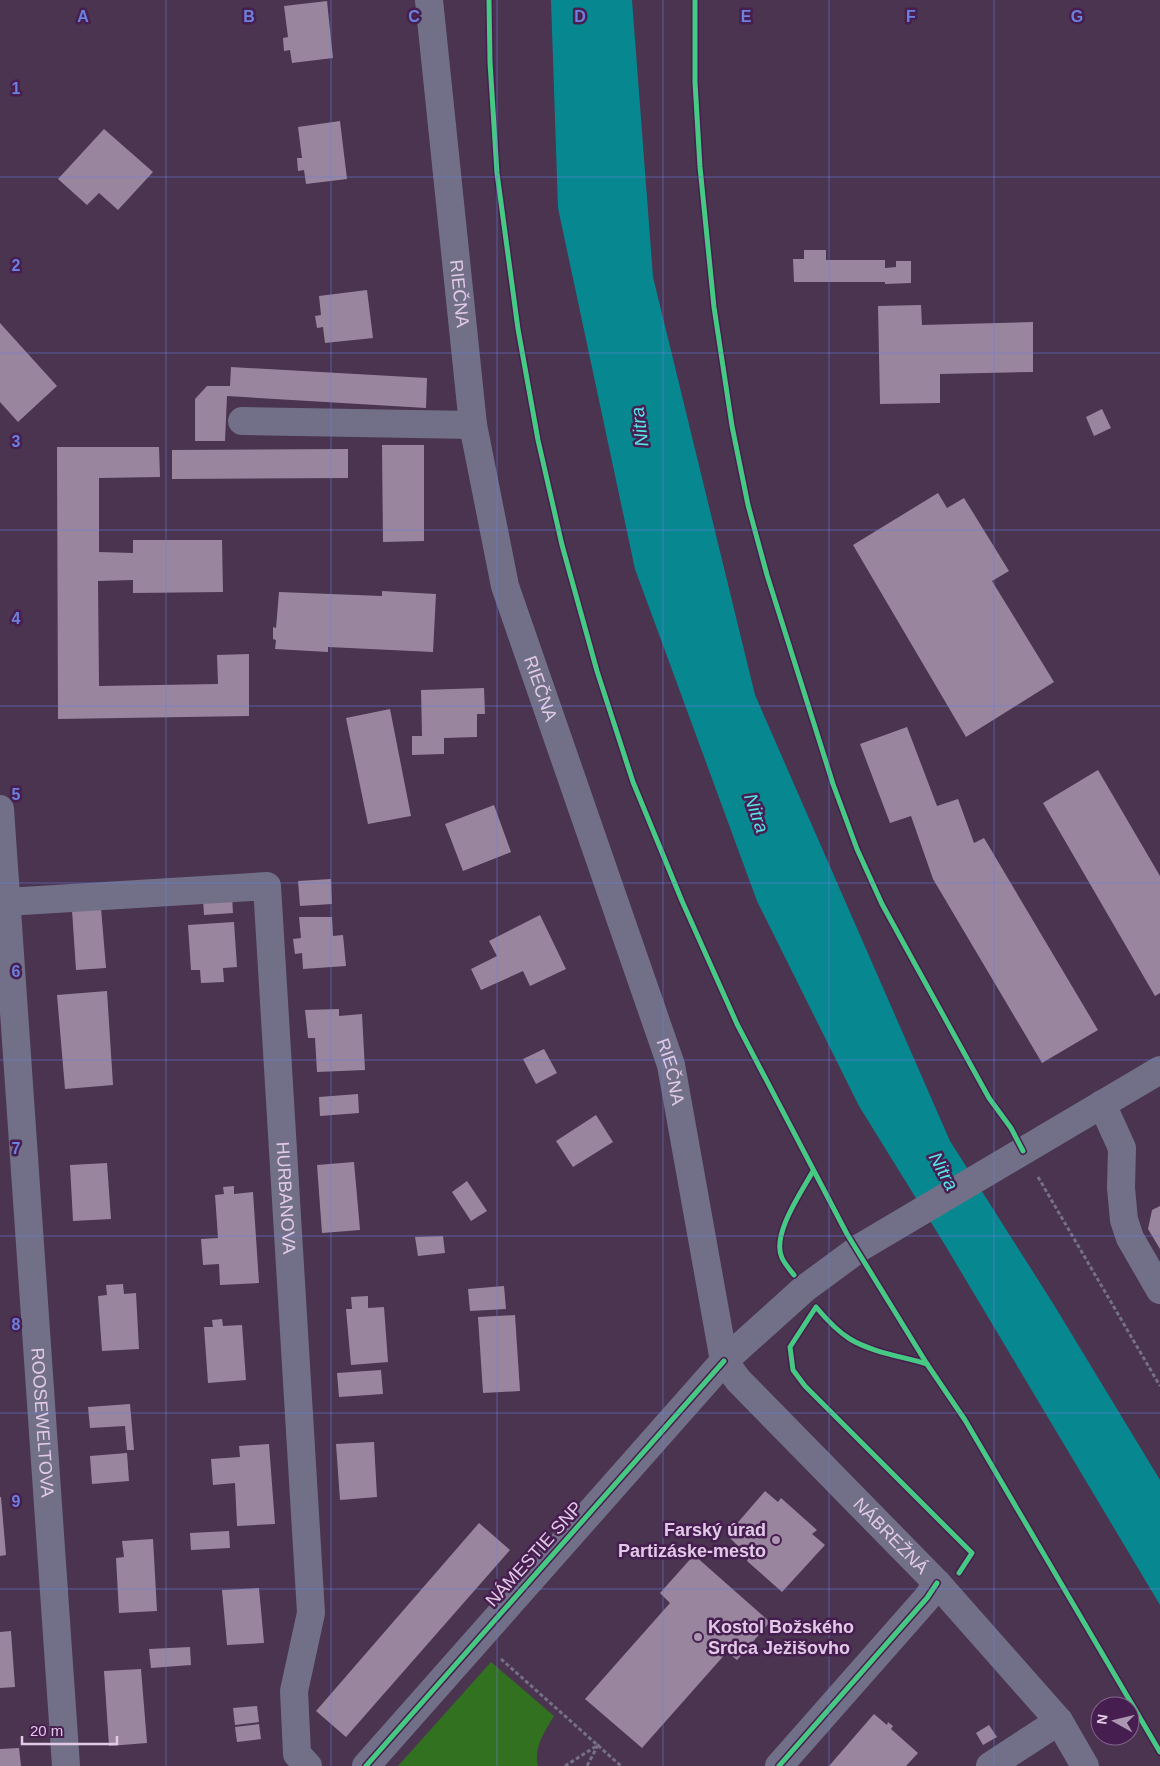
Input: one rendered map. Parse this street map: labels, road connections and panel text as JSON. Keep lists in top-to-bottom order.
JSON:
{
  "streets": {
    "street": [
      "RIEČNA",
      "HURBANOVA",
      "ROOSEWELTOVA",
      "NÁBREŽNÁ",
      "NÁMESTIE SNP"
    ]
  },
  "crossings": [
    ["RIEČNA", "NÁBREŽNÁ"],
    ["RIEČNA", "NÁMESTIE SNP"],
    ["HURBANOVA", "ROOSEWELTOVA"],
    ["NÁBREŽNÁ", "NÁMESTIE SNP"]
  ],
  "water": ["Nitra"],
  "places": ["Farský úrad Partizáske-mesto", "Kostol Božského Srdca Ježišovho"],
  "scale_bar": "20 m",
  "north": "left",
  "grid": {
    "columns": [
      "A",
      "B",
      "C",
      "D",
      "E",
      "F",
      "G"
    ],
    "rows": [
      "1",
      "2",
      "3",
      "4",
      "5",
      "6",
      "7",
      "8",
      "9"
    ]
  }
}
